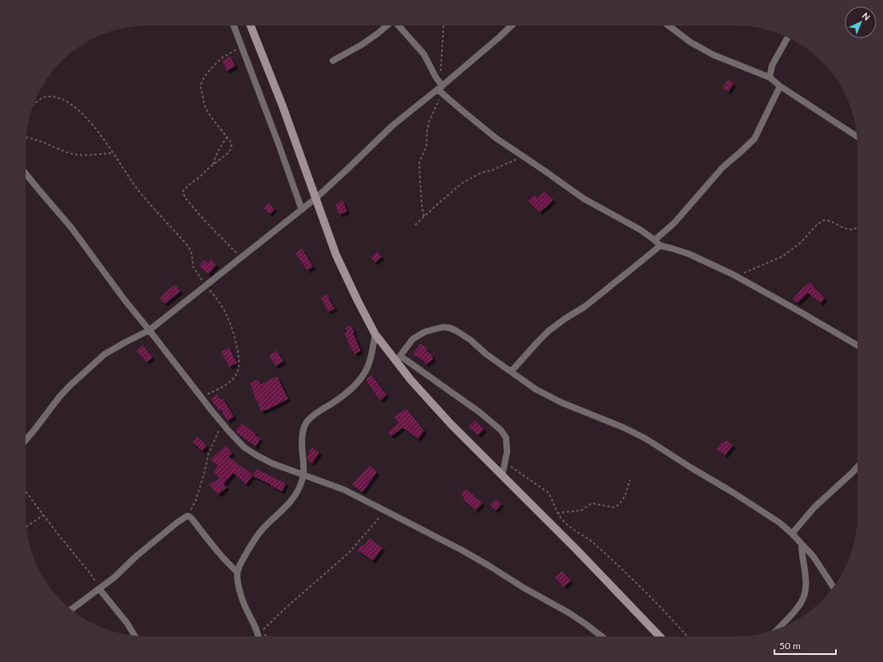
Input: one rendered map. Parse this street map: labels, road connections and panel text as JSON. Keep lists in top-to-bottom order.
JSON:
{
  "scale_bar": "50 m",
  "north": "top right"
}
